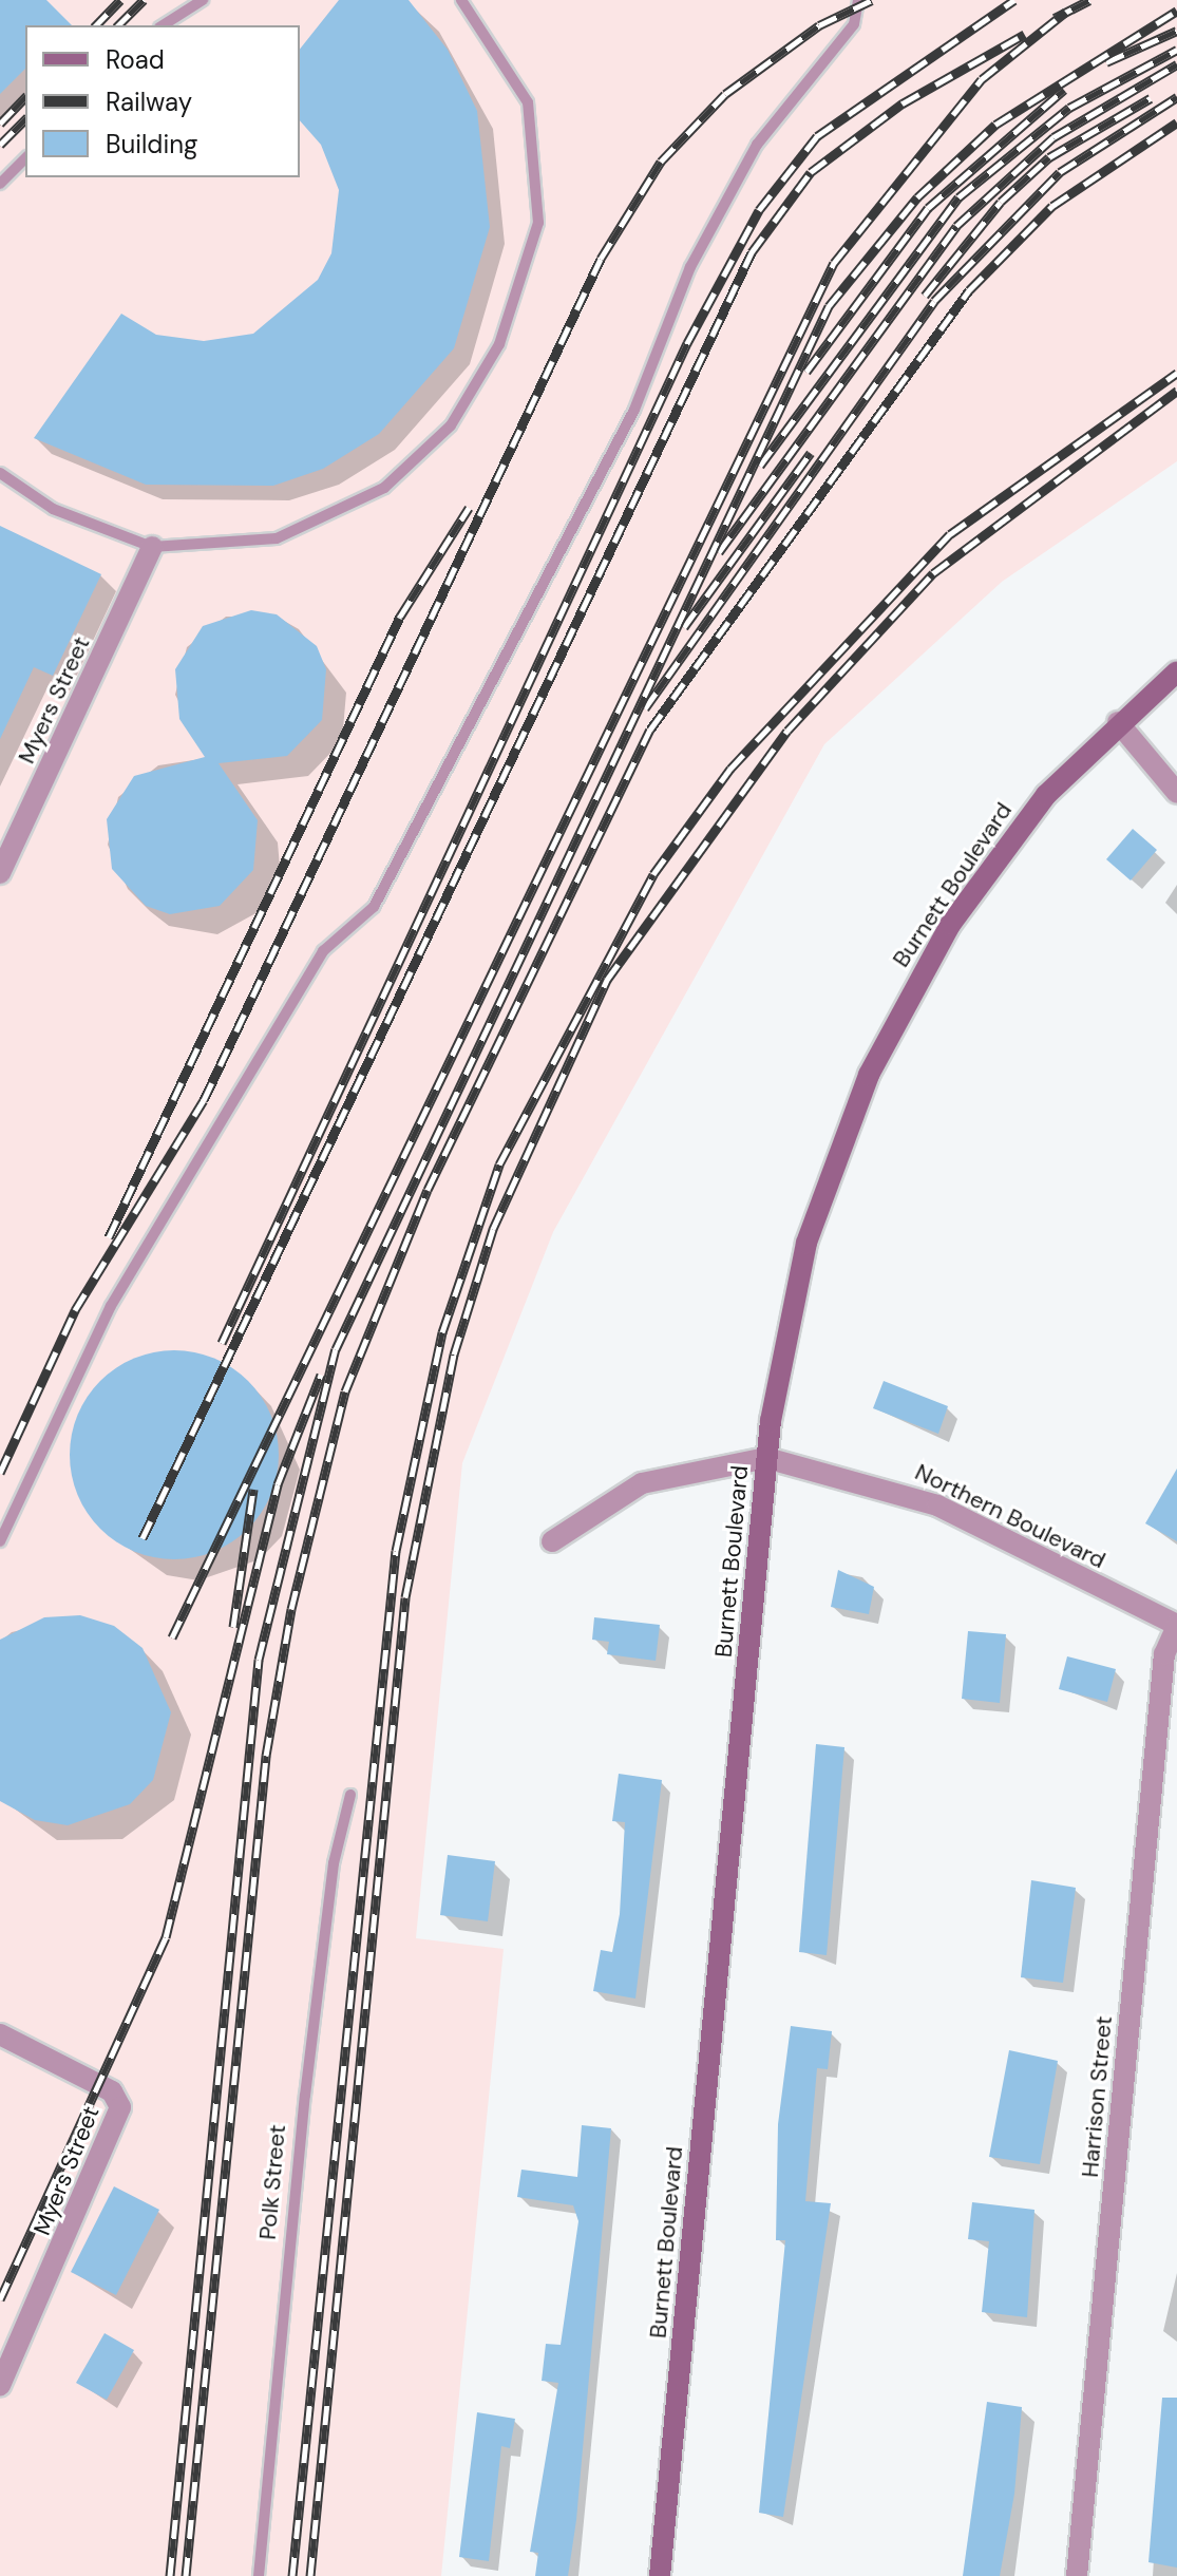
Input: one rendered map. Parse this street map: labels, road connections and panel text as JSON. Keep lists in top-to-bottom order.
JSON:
{
  "streets": {
    "main road": ["Burnett Boulevard"],
    "street": ["Myers Street", "Northern Boulevard", "Harrison Street"],
    "lane": ["Polk Street"]
  },
  "crossings": [
    ["Burnett Boulevard", "Northern Boulevard"],
    ["Northern Boulevard", "Harrison Street"]
  ],
  "legend": ["Road", "Railway", "Building"]
}
